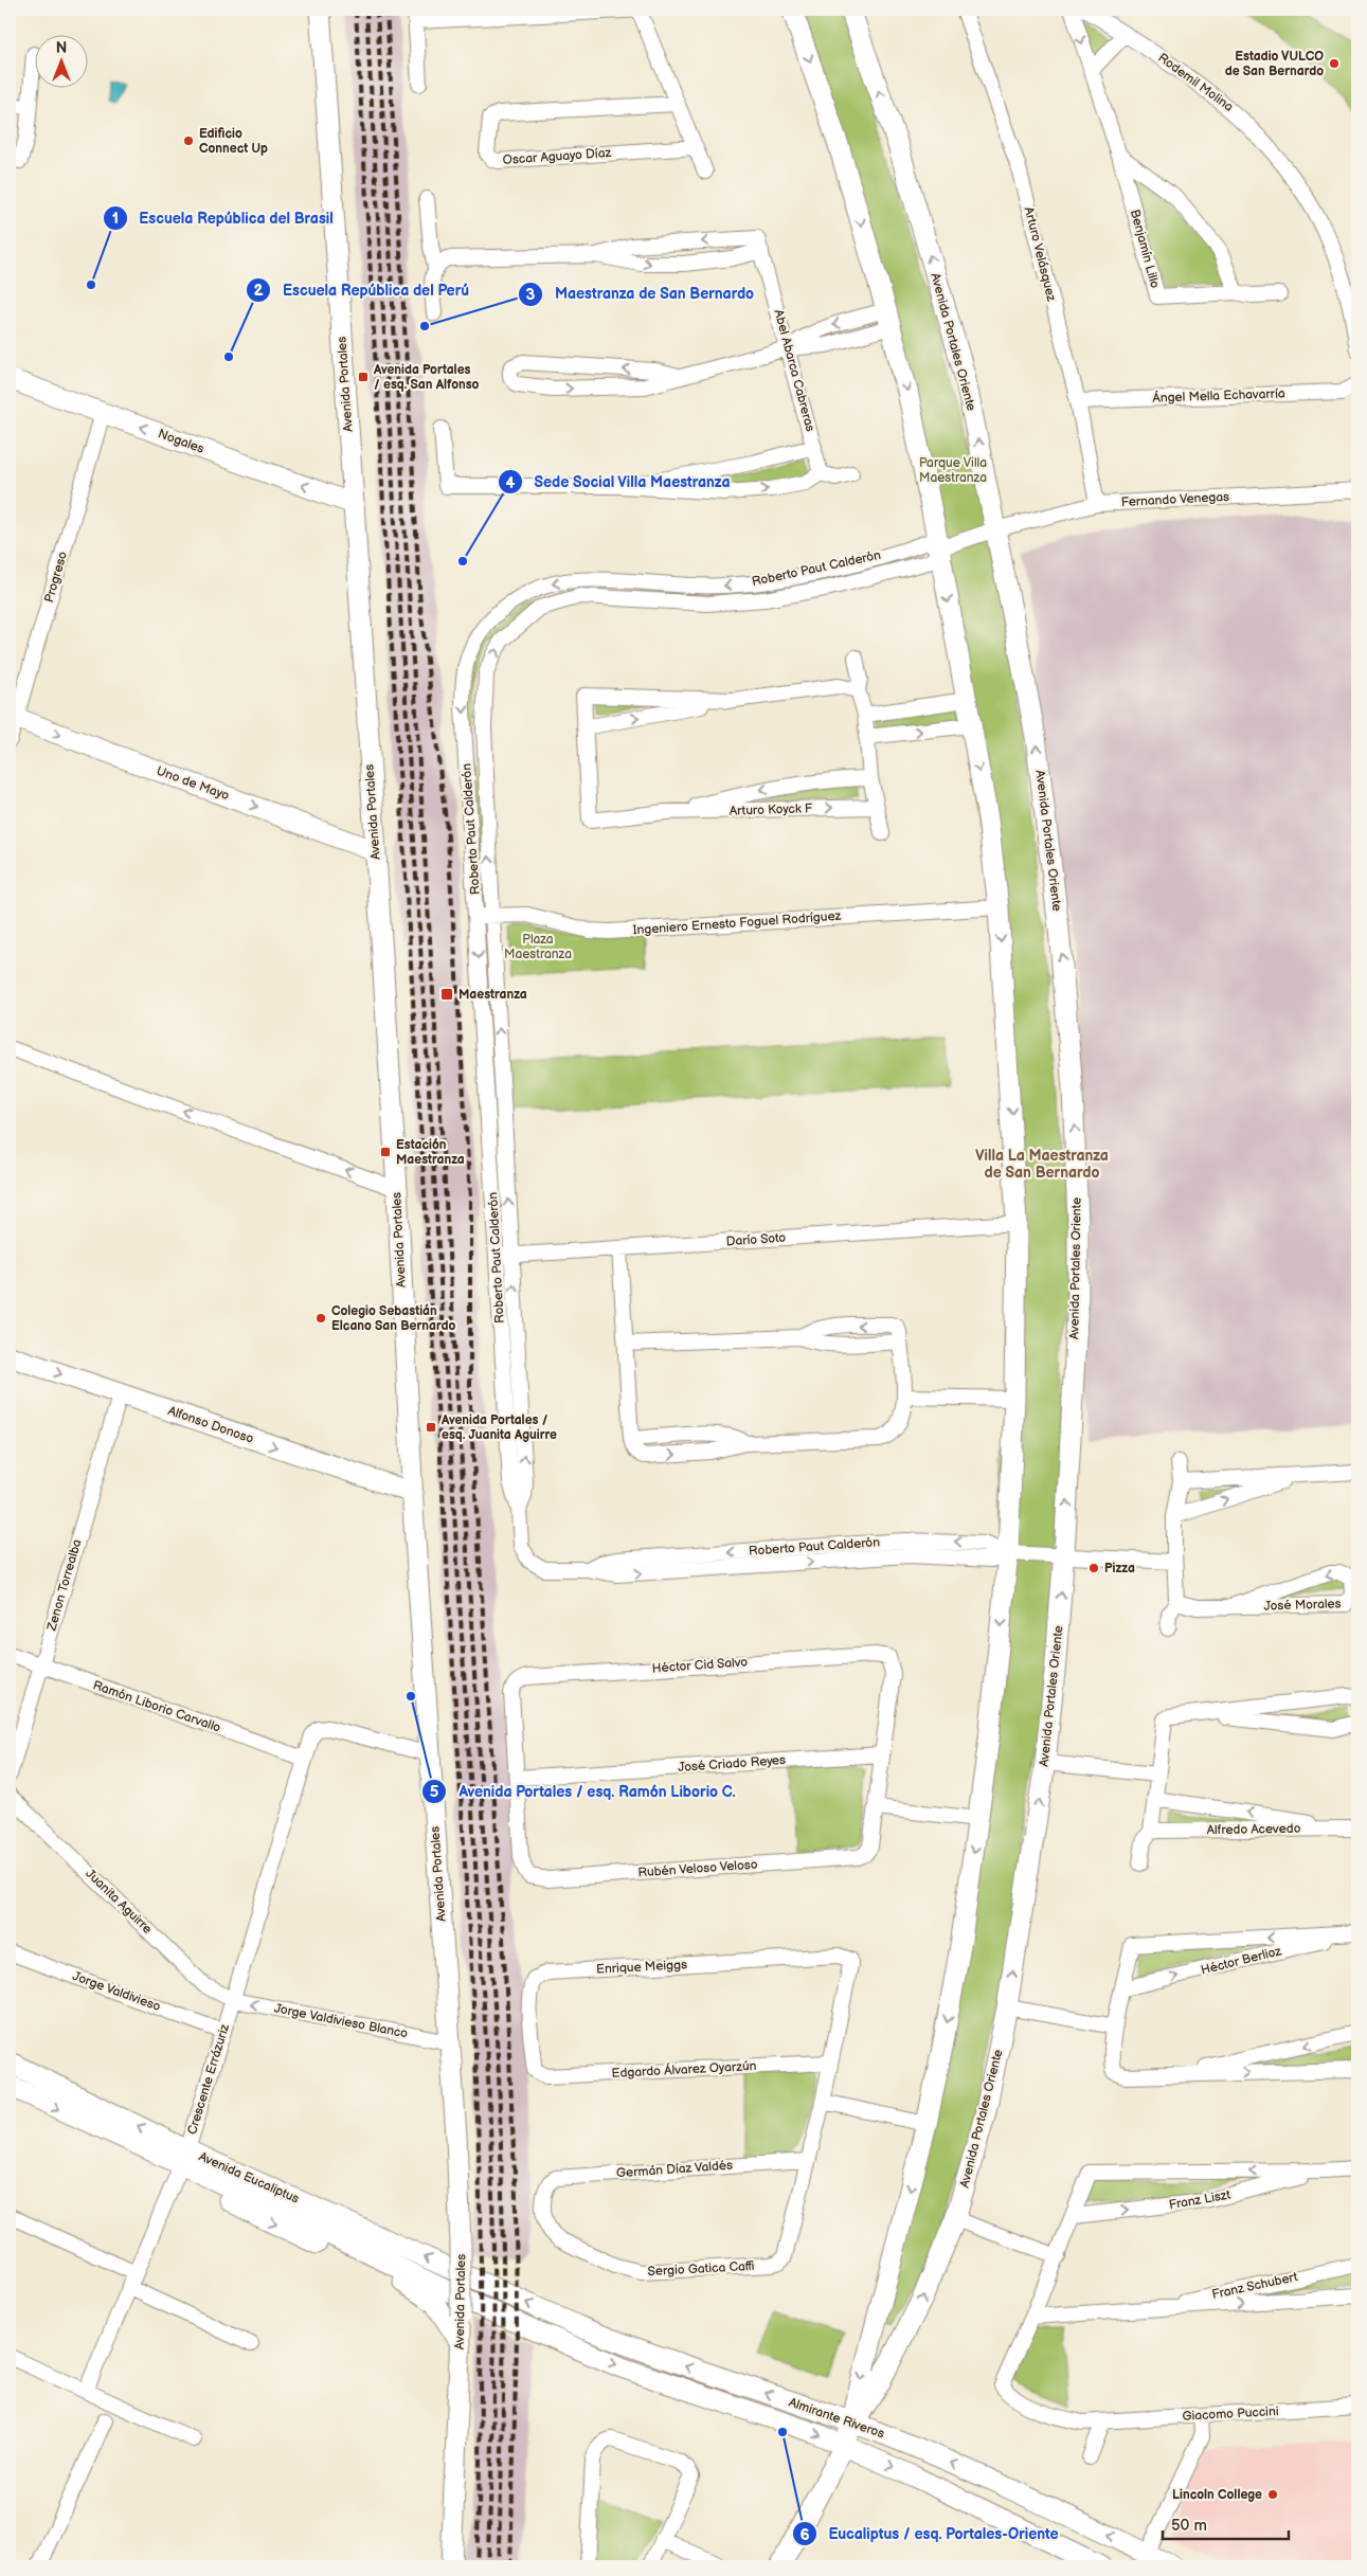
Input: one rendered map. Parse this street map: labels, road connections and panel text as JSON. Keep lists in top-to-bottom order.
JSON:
{
  "streets": {
    "street": [
      "Rodemil Molina",
      "Oscar Aguayo Díaz",
      "Benjamín Lillo",
      "Arturo Velásquez",
      "Avenida Portales Oriente",
      "Abel Abarca Cabreras",
      "Avenida Portales",
      "Ángel Mella Echavarría",
      "Nogales",
      "Fernando Venegas",
      "Roberto Paut Calderón",
      "Progreso",
      "Uno de Mayo",
      "Arturo Koyck F",
      "Ingeniero Ernesto Foguel Rodríguez",
      "Darío Soto",
      "Alfonso Donoso",
      "Zenon Torrealba",
      "José Morales",
      "Héctor Cid Salvo",
      "Ramón Liborio Carvallo",
      "José Criado Reyes",
      "Alfredo Acevedo",
      "Rubén Veloso Veloso",
      "Juanita Aguirre",
      "Héctor Berlioz",
      "Enrique Meiggs",
      "Jorge Valdivieso",
      "Jorge Valdivieso Blanco",
      "Edgardo Álvarez Oyarzún",
      "Crescente Errázuriz",
      "Germán Díaz Valdés",
      "Avenida Eucaliptus",
      "Franz Liszt",
      "Sergio Gatica Caffi",
      "Franz Schubert",
      "Giacomo Puccini",
      "Almirante Riveros"
    ]
  },
  "crossings": [
    ["Arturo Velásquez", "Ángel Mella Echavarría"],
    ["Arturo Velásquez", "Fernando Venegas"],
    ["Avenida Portales Oriente", "Fernando Venegas"],
    ["Avenida Portales Oriente", "Roberto Paut Calderón"],
    ["Avenida Portales Oriente", "Ingeniero Ernesto Foguel Rodríguez"],
    ["Avenida Portales Oriente", "Darío Soto"],
    ["Avenida Portales Oriente", "Almirante Riveros"],
    ["Avenida Portales", "Nogales"],
    ["Avenida Portales", "Uno de Mayo"],
    ["Avenida Portales", "Alfonso Donoso"],
    ["Avenida Portales", "Jorge Valdivieso Blanco"],
    ["Avenida Portales", "Crescente Errázuriz"],
    ["Nogales", "Progreso"],
    ["Fernando Venegas", "Roberto Paut Calderón"],
    ["Roberto Paut Calderón", "Ingeniero Ernesto Foguel Rodríguez"],
    ["Roberto Paut Calderón", "Darío Soto"],
    ["Progreso", "Uno de Mayo"],
    ["Alfonso Donoso", "Zenon Torrealba"],
    ["Zenon Torrealba", "Ramón Liborio Carvallo"],
    ["Héctor Cid Salvo", "José Criado Reyes"],
    ["Héctor Cid Salvo", "Rubén Veloso Veloso"],
    ["Ramón Liborio Carvallo", "Crescente Errázuriz"],
    ["José Criado Reyes", "Rubén Veloso Veloso"],
    ["Juanita Aguirre", "Jorge Valdivieso Blanco"],
    ["Juanita Aguirre", "Crescente Errázuriz"],
    ["Enrique Meiggs", "Edgardo Álvarez Oyarzún"],
    ["Jorge Valdivieso", "Crescente Errázuriz"],
    ["Jorge Valdivieso Blanco", "Crescente Errázuriz"],
    ["Crescente Errázuriz", "Avenida Eucaliptus"],
    ["Germán Díaz Valdés", "Sergio Gatica Caffi"],
    ["Avenida Eucaliptus", "Almirante Riveros"],
    ["Franz Schubert", "Giacomo Puccini"]
  ],
  "one_way": [
    "Nogales",
    "Uno de Mayo",
    "Alfonso Donoso",
    "Jorge Valdivieso Blanco"
  ],
  "districts": ["Villa La Maestranza de San Bernardo"],
  "parks": ["Parque Villa Maestranza", "Plaza Maestranza"],
  "places": {
    "other": [
      "Estadio VULCO de San Bernardo",
      "Edificio Connect Up",
      "Escuela República del Brasil",
      "Maestranza de San Bernardo",
      "Escuela República del Perú",
      "Sede Social Villa Maestranza",
      "Colegio Sebastián Elcano San Bernardo",
      "Pizza",
      "Avenida Portales / esq. Ramón Liborio C.",
      "Eucaliptus / esq. Portales-Oriente",
      "Lincoln College"
    ],
    "transit": [
      "Avenida Portales / esq. San Alfonso",
      "Maestranza",
      "Estación Maestranza",
      "Avenida Portales / esq. Juanita Aguirre"
    ]
  },
  "scale_bar": "50 m",
  "north": "top"
}
